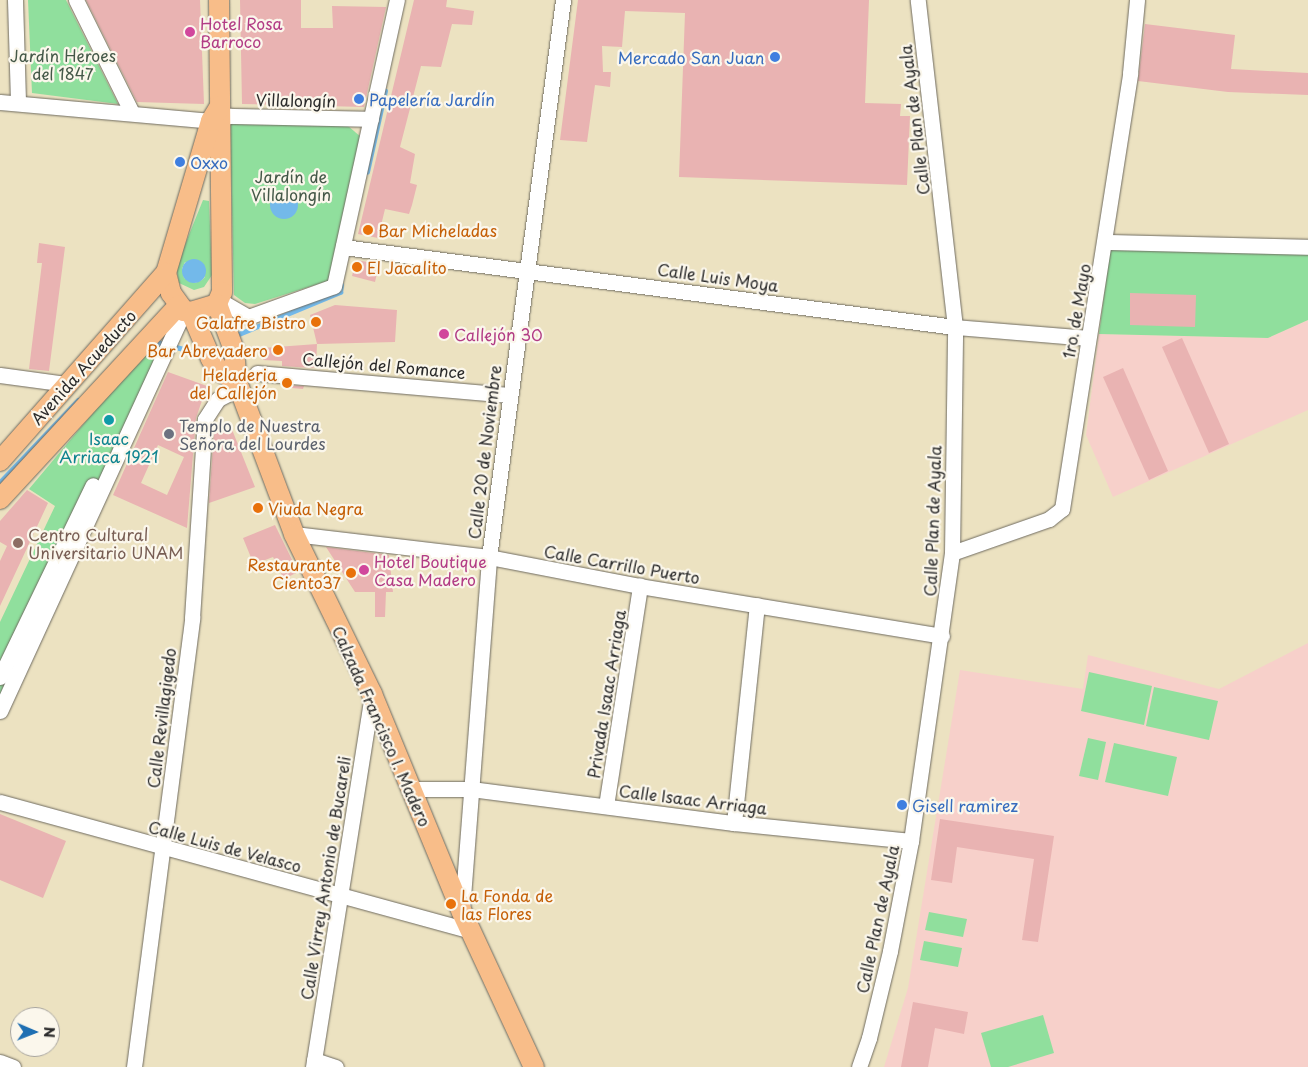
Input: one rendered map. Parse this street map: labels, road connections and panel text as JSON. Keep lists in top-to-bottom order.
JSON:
{
  "streets": {
    "main road": ["Avenida Acueducto", "Calzada Francisco I. Madero"],
    "street": [
      "Villalongín",
      "Calle Plan de Ayala",
      "Calle Luis Moya",
      "1ro. de Mayo",
      "Callejón del Romance",
      "Calle 20 de Noviembre",
      "Calle Carrillo Puerto",
      "Privada Isaac Arriaga",
      "Calle Revillagigedo",
      "Calle Isaac Arriaga",
      "Calle Luis de Velasco",
      "Calle Virrey Antonio de Bucareli"
    ]
  },
  "crossings": [
    ["Calle Plan de Ayala", "Calle Luis Moya"],
    ["Calle Plan de Ayala", "1ro. de Mayo"],
    ["Calle Plan de Ayala", "Calle Carrillo Puerto"],
    ["Calle Plan de Ayala", "Calle Isaac Arriaga"],
    ["Calle Luis Moya", "1ro. de Mayo"],
    ["Calle Luis Moya", "Calle 20 de Noviembre"],
    ["Callejón del Romance", "Calle 20 de Noviembre"],
    ["Calle 20 de Noviembre", "Calle Carrillo Puerto"],
    ["Calle 20 de Noviembre", "Calzada Francisco I. Madero"],
    ["Calle 20 de Noviembre", "Calle Isaac Arriaga"],
    ["Calle Carrillo Puerto", "Privada Isaac Arriaga"],
    ["Calle Carrillo Puerto", "Calzada Francisco I. Madero"],
    ["Privada Isaac Arriaga", "Calle Isaac Arriaga"],
    ["Calle Revillagigedo", "Calzada Francisco I. Madero"],
    ["Calle Revillagigedo", "Calle Luis de Velasco"],
    ["Calzada Francisco I. Madero", "Calle Isaac Arriaga"],
    ["Calzada Francisco I. Madero", "Calle Luis de Velasco"],
    ["Calzada Francisco I. Madero", "Calle Virrey Antonio de Bucareli"],
    ["Calle Luis de Velasco", "Calle Virrey Antonio de Bucareli"]
  ],
  "parks": ["Jardín Héroes del 1847", "Jardín de Villalongín"],
  "places": [
    "Hotel Rosa Barroco",
    "Mercado San Juan",
    "Papelería Jardín",
    "Oxxo",
    "Bar Micheladas",
    "El Jacalito",
    "Galafre Bistro",
    "Callejón 30",
    "Bar Abrevadero",
    "Heladeria del Callejón",
    "Isaac Arriaca 1921",
    "Templo de Nuestra Señora del Lourdes",
    "Viuda Negra",
    "Centro Cultural Universitario UNAM",
    "Hotel Boutique Casa Madero",
    "Restaurante Ciento37",
    "Gisell ramirez",
    "La Fonda de las Flores"
  ],
  "north": "right"
}
